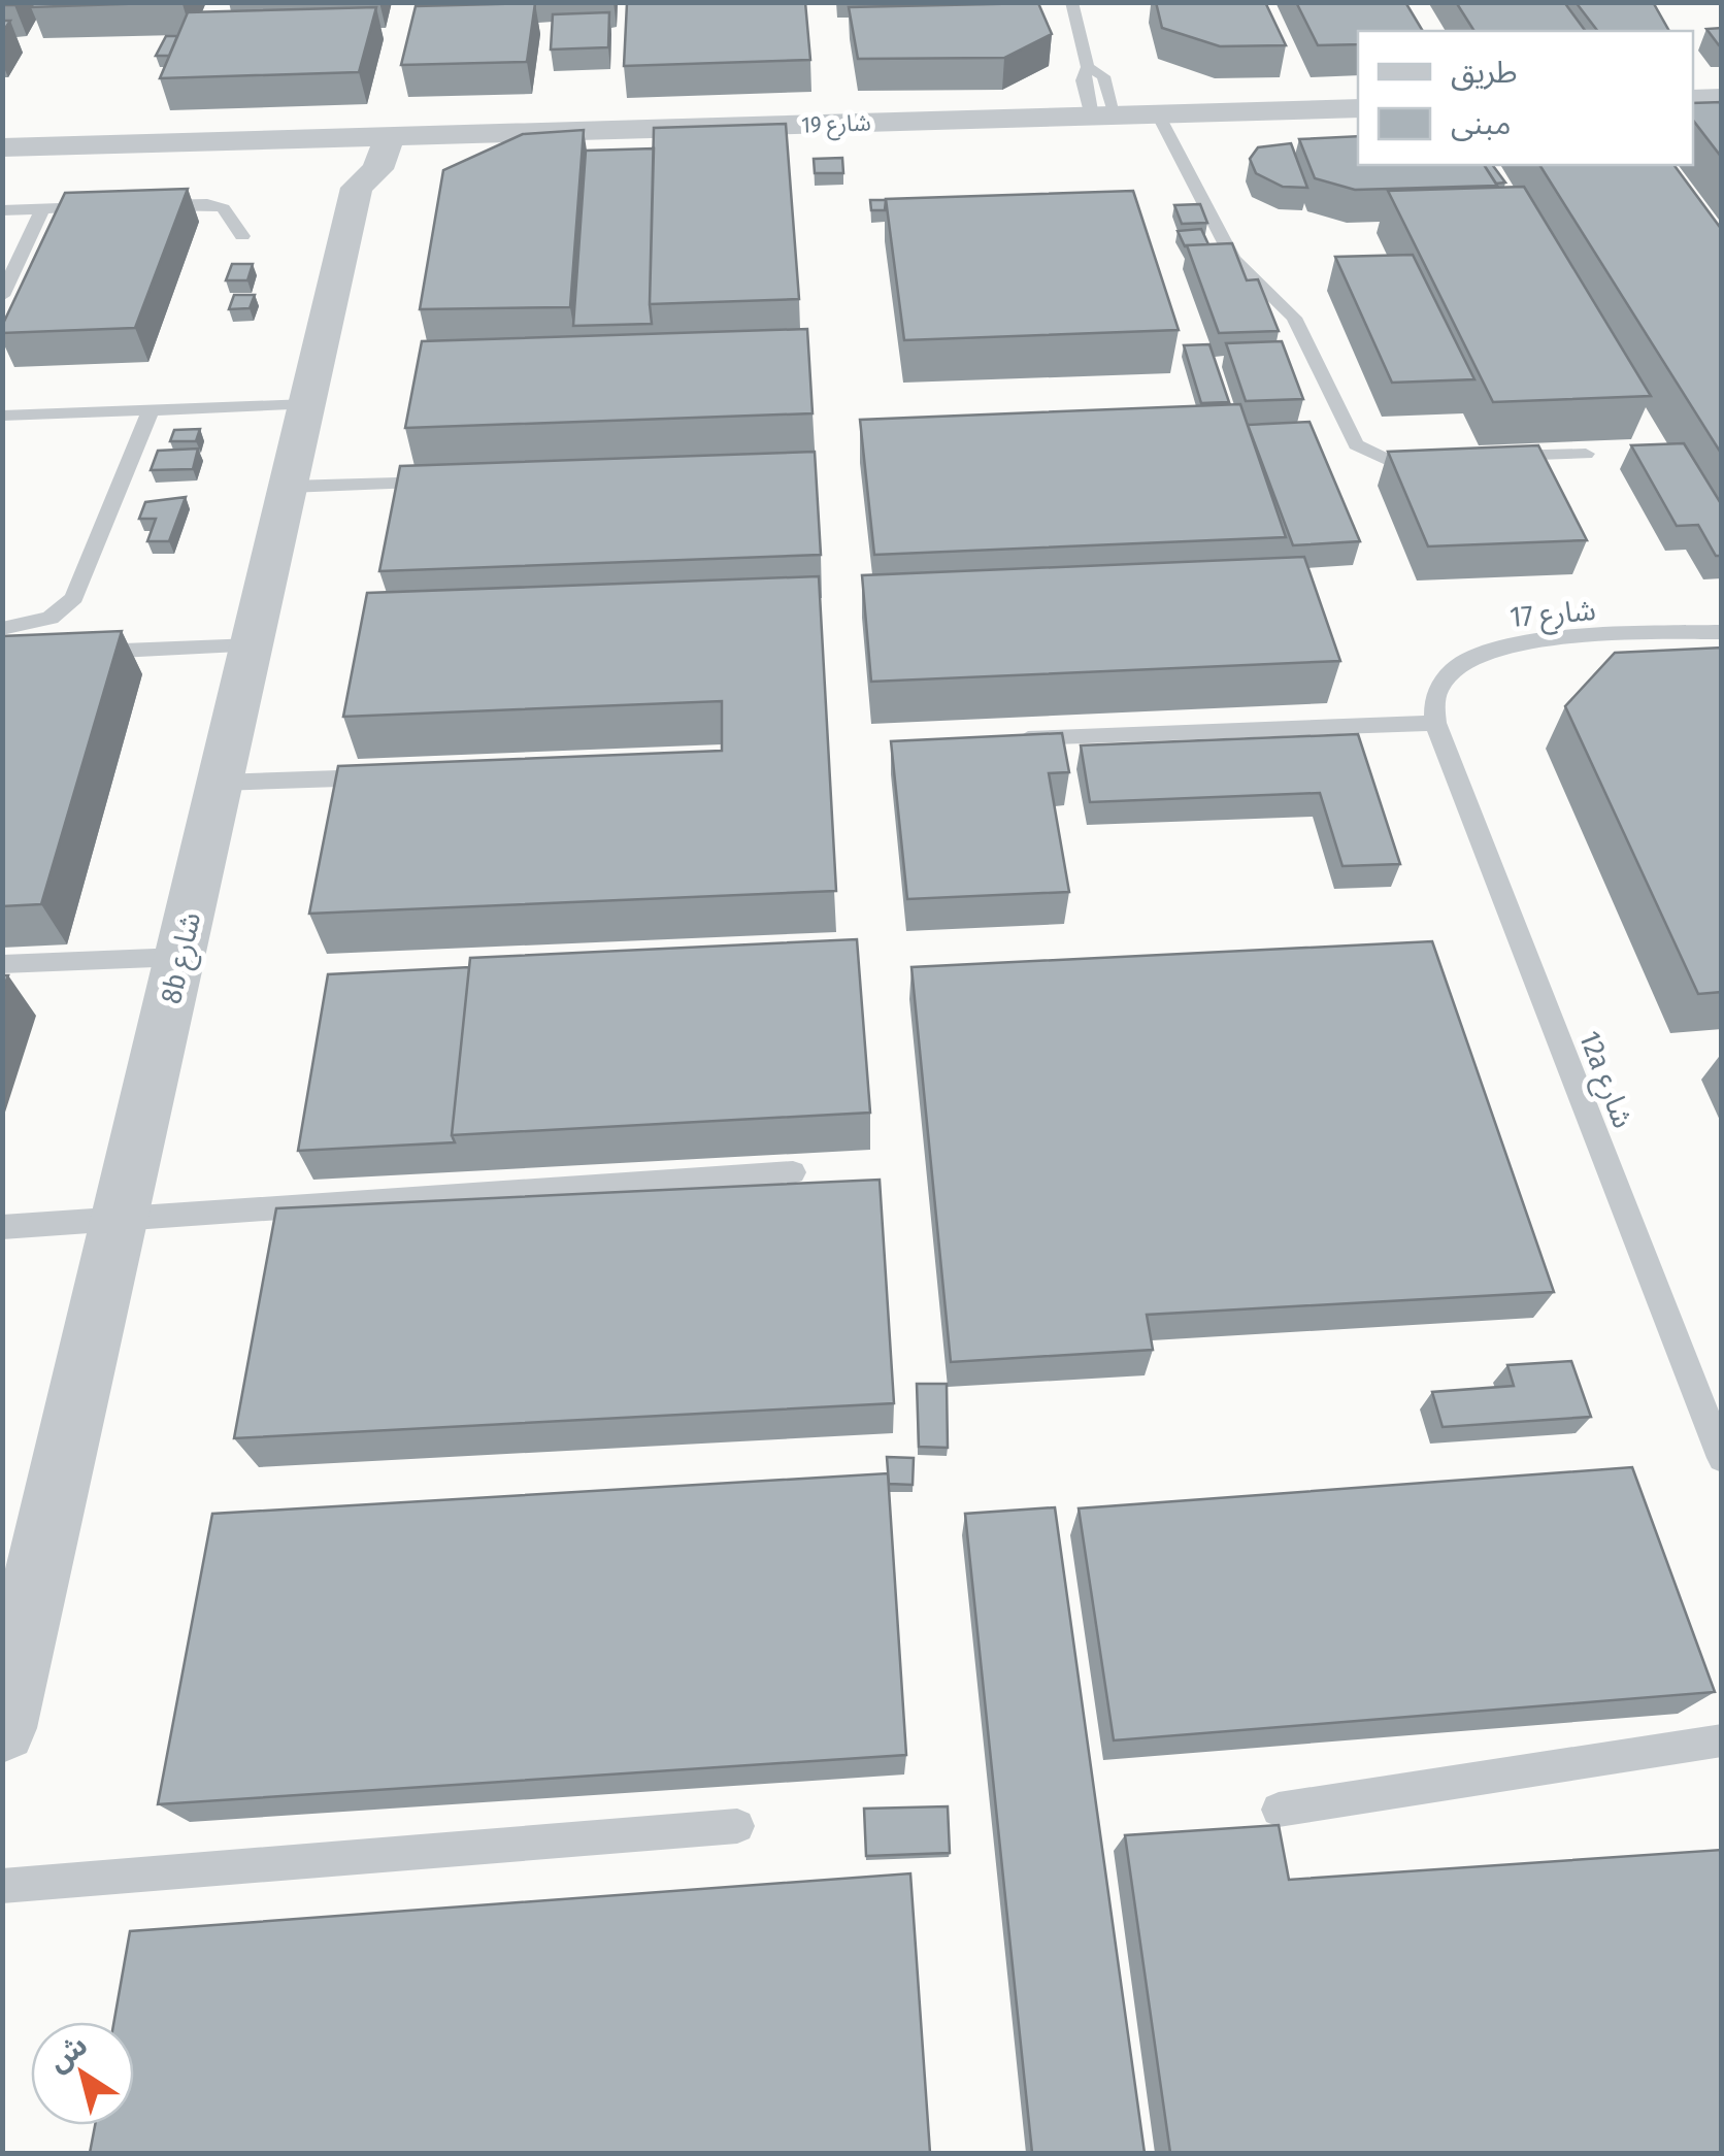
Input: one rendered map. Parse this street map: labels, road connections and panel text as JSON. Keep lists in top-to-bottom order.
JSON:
{
  "streets": {
    "street": ["شارع 19", "8b شارع"],
    "lane": ["شارع 17", "12a شارع"]
  },
  "crossings": [
    ["شارع 19", "8b شارع"],
    ["شارع 17", "12a شارع"]
  ],
  "legend": ["طريق", "مبنى"],
  "north": "top left"
}
